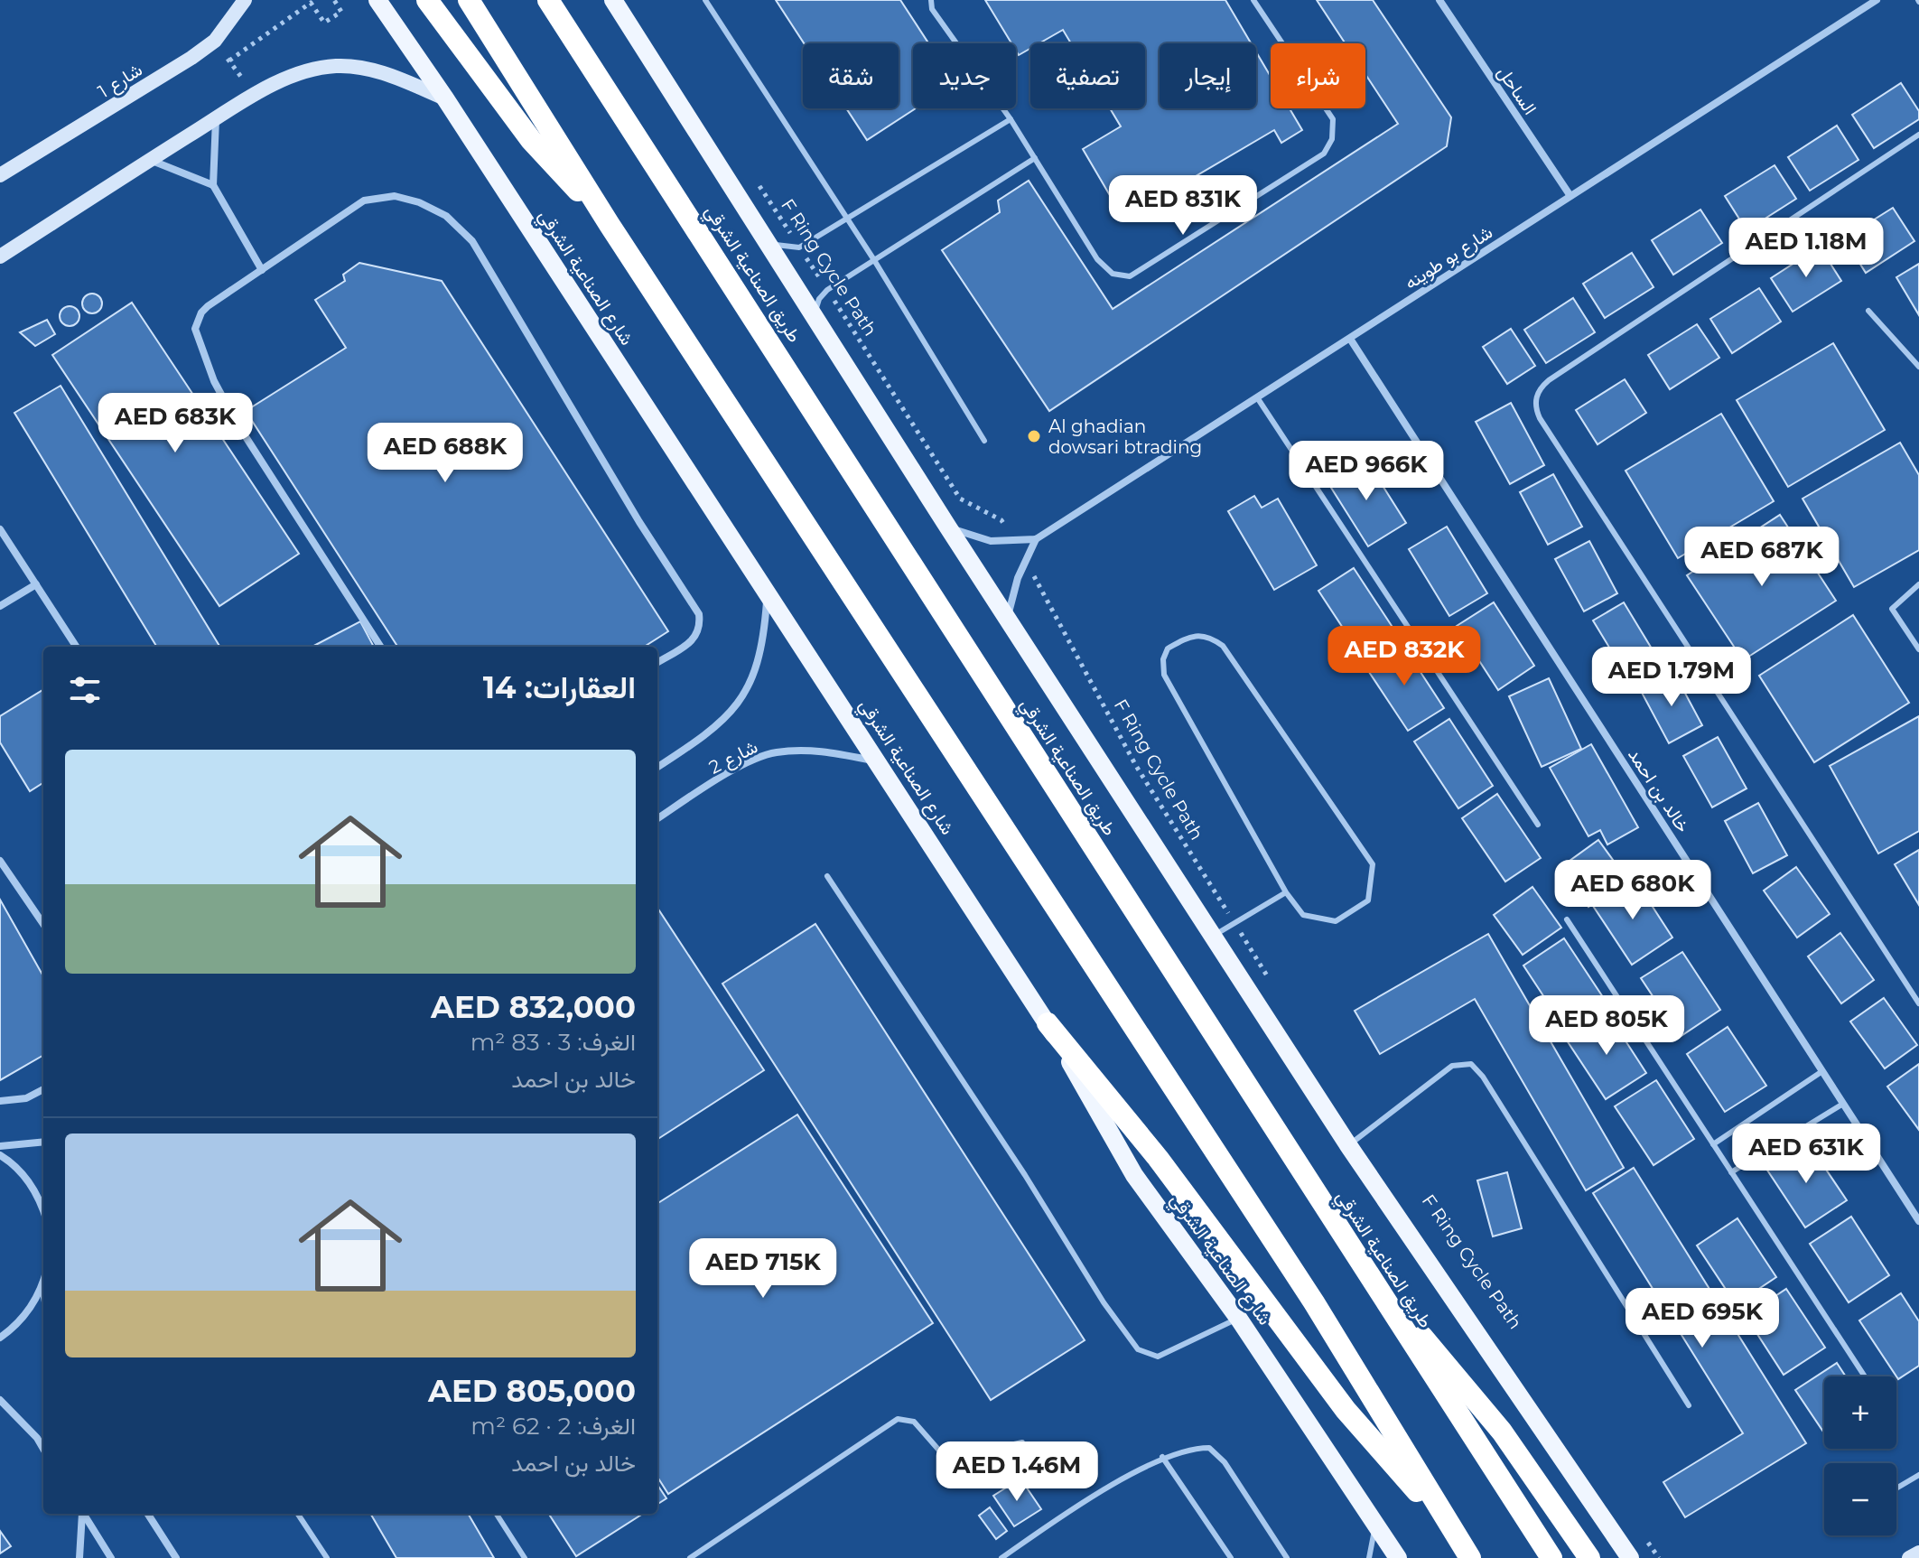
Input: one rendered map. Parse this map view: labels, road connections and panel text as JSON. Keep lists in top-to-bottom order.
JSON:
{
  "streets": {
    "highway": ["طريق الصناعية الشرقي"],
    "main road": ["شارع الصناعية الشرقي"],
    "street": [
      "شارع 1",
      "الساحل",
      "شارع بو طوينه",
      "شارع 2",
      "خالد بن احمد"
    ],
    "path": ["F Ring Cycle Path"]
  },
  "crossings": [
    ["الساحل", "شارع بو طوينه"],
    ["شارع بو طوينه", "F Ring Cycle Path"],
    ["شارع بو طوينه", "خالد بن احمد"],
    ["شارع الصناعية الشرقي", "شارع 2"]
  ],
  "places": ["Al ghadian dowsari btrading"],
  "page": {
    "chip": [
      "شراء",
      "إيجار",
      "تصفية",
      "جديد",
      "شقة"
    ],
    "price": [
      "AED 831K",
      "AED 1.18M",
      "AED 683K",
      "AED 688K",
      "AED 966K",
      "AED 687K",
      "AED 832K",
      "AED 1.79M",
      "AED 680K",
      "AED 805K",
      "AED 631K",
      "AED 715K",
      "AED 695K",
      "AED 1.46M"
    ],
    "heading": "العقارات: 14",
    "list": [
      {
        "name": "AED 832,000",
        "note": "الغرف: 3 · 83 m² · خالد بن احمد"
      },
      {
        "name": "AED 805,000",
        "note": "الغرف: 2 · 62 m² · خالد بن احمد"
      }
    ],
    "map_buttons": ["+", "−"]
  }
}
